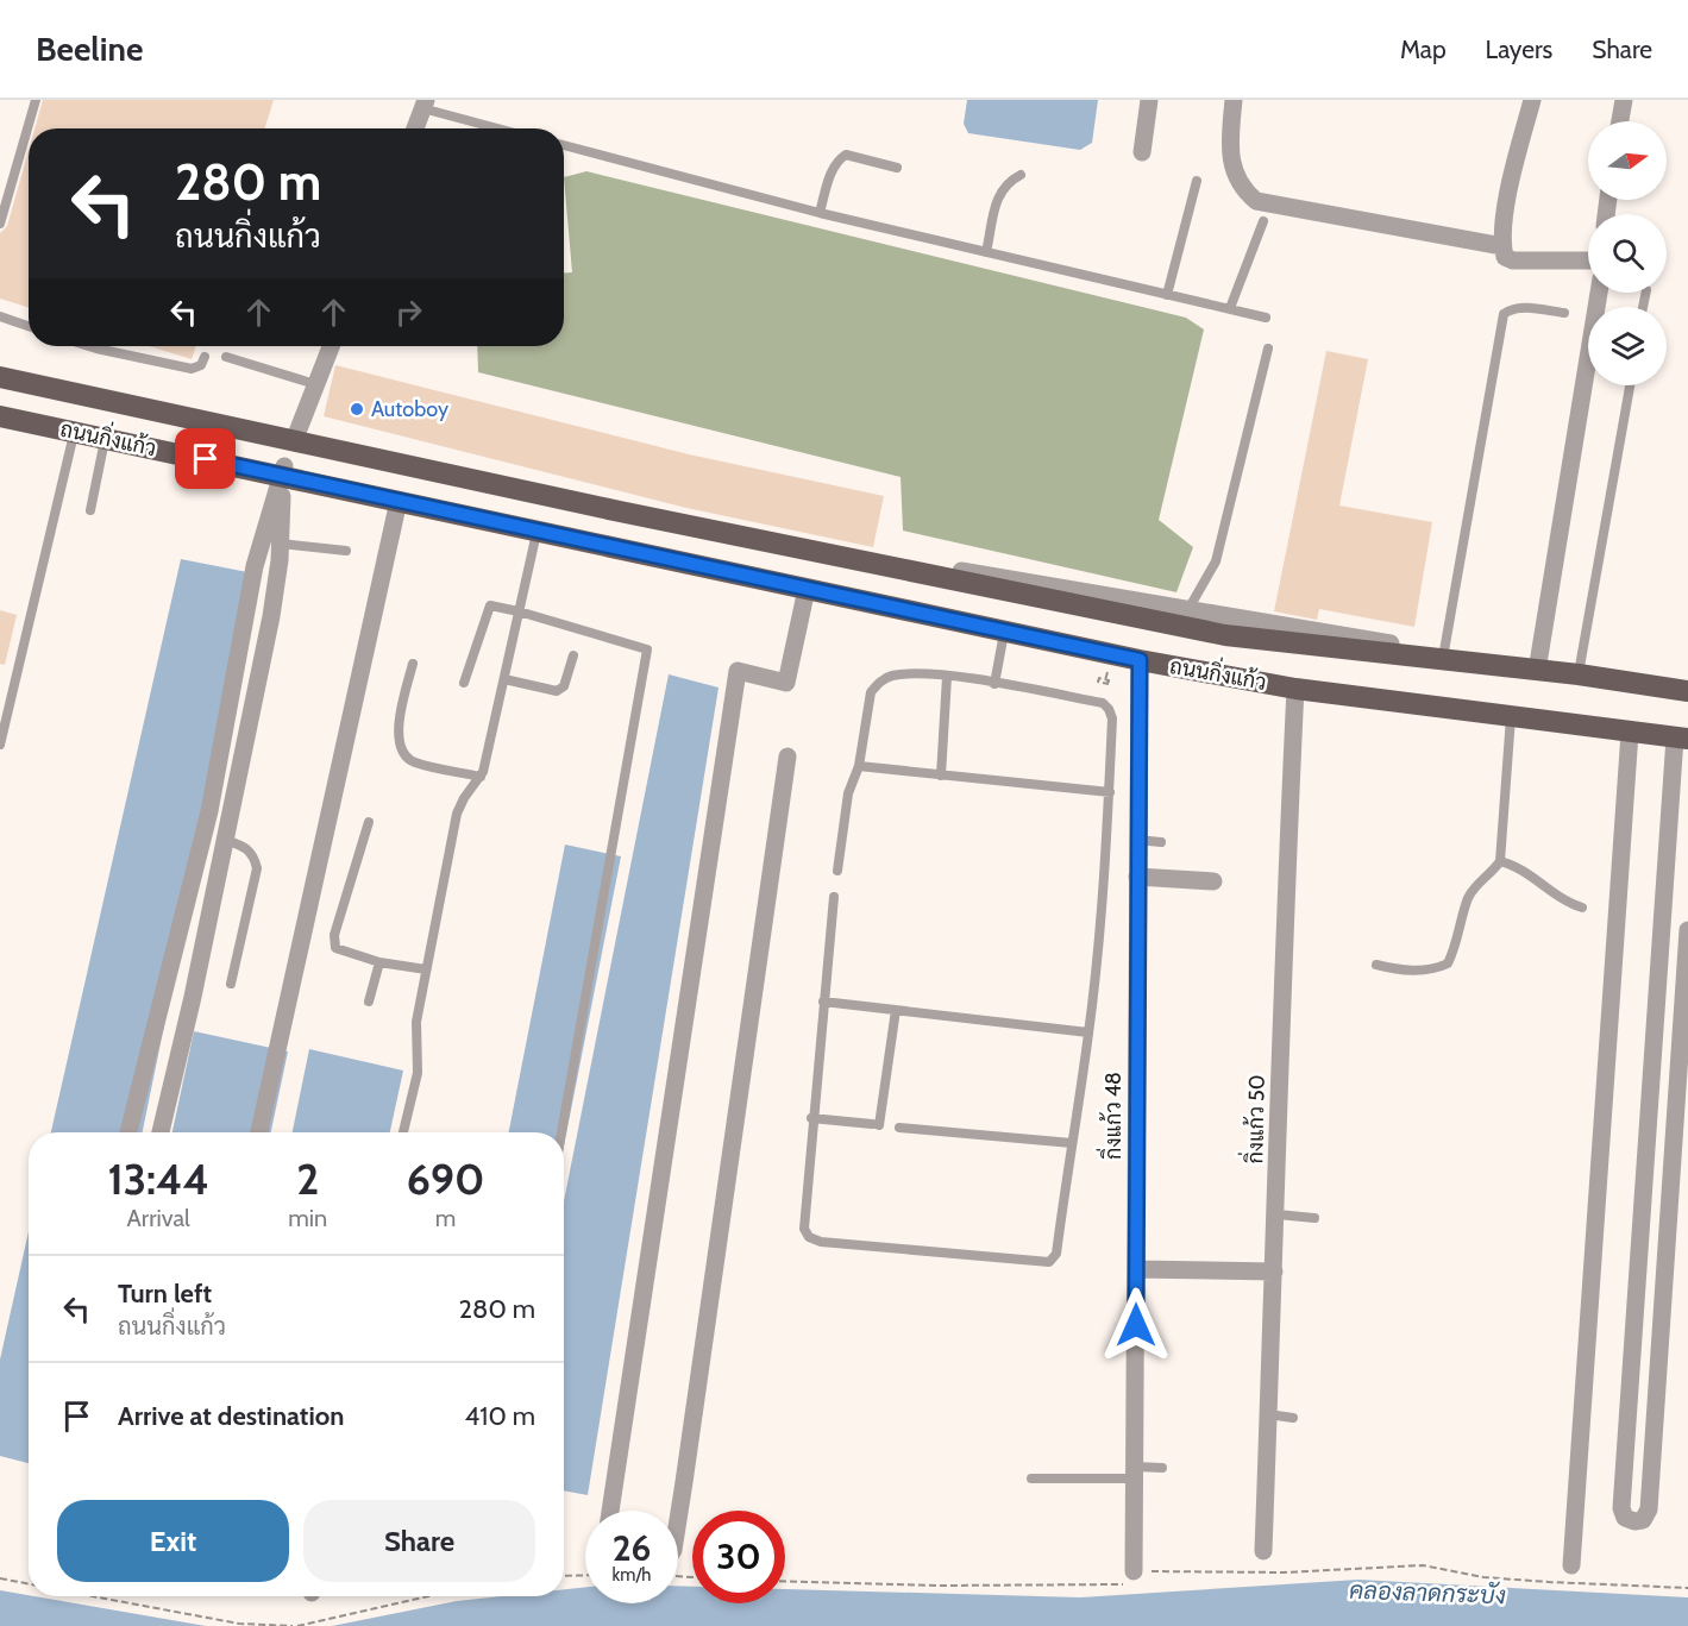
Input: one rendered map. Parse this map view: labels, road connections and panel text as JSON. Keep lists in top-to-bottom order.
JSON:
{
  "streets": {
    "main road": ["ถนนกิ่งแก้ว"],
    "street": ["กิ่งแก้ว 48", "กิ่งแก้ว 50"]
  },
  "crossings": [
    ["ถนนกิ่งแก้ว", "กิ่งแก้ว 48"],
    ["ถนนกิ่งแก้ว", "กิ่งแก้ว 50"]
  ],
  "water": ["คลองลาดกระบัง"],
  "places": ["Autoboy"],
  "north": "right",
  "page": {
    "header": "Beeline",
    "nav": ["Map", "Layers", "Share"],
    "turn": ["280 m", "ถนนกิ่งแก้ว"],
    "eta": [
      "13:44",
      "Arrival",
      "2",
      "min",
      "690",
      "m"
    ],
    "list": [
      {
        "name": "Turn left",
        "note": "ถนนกิ่งแก้ว",
        "value": "280 m"
      },
      {
        "name": "Arrive at destination",
        "value": "410 m"
      }
    ],
    "buttons": ["Exit", "Share"],
    "speed": "26 km/h",
    "limit": "30"
  }
}
